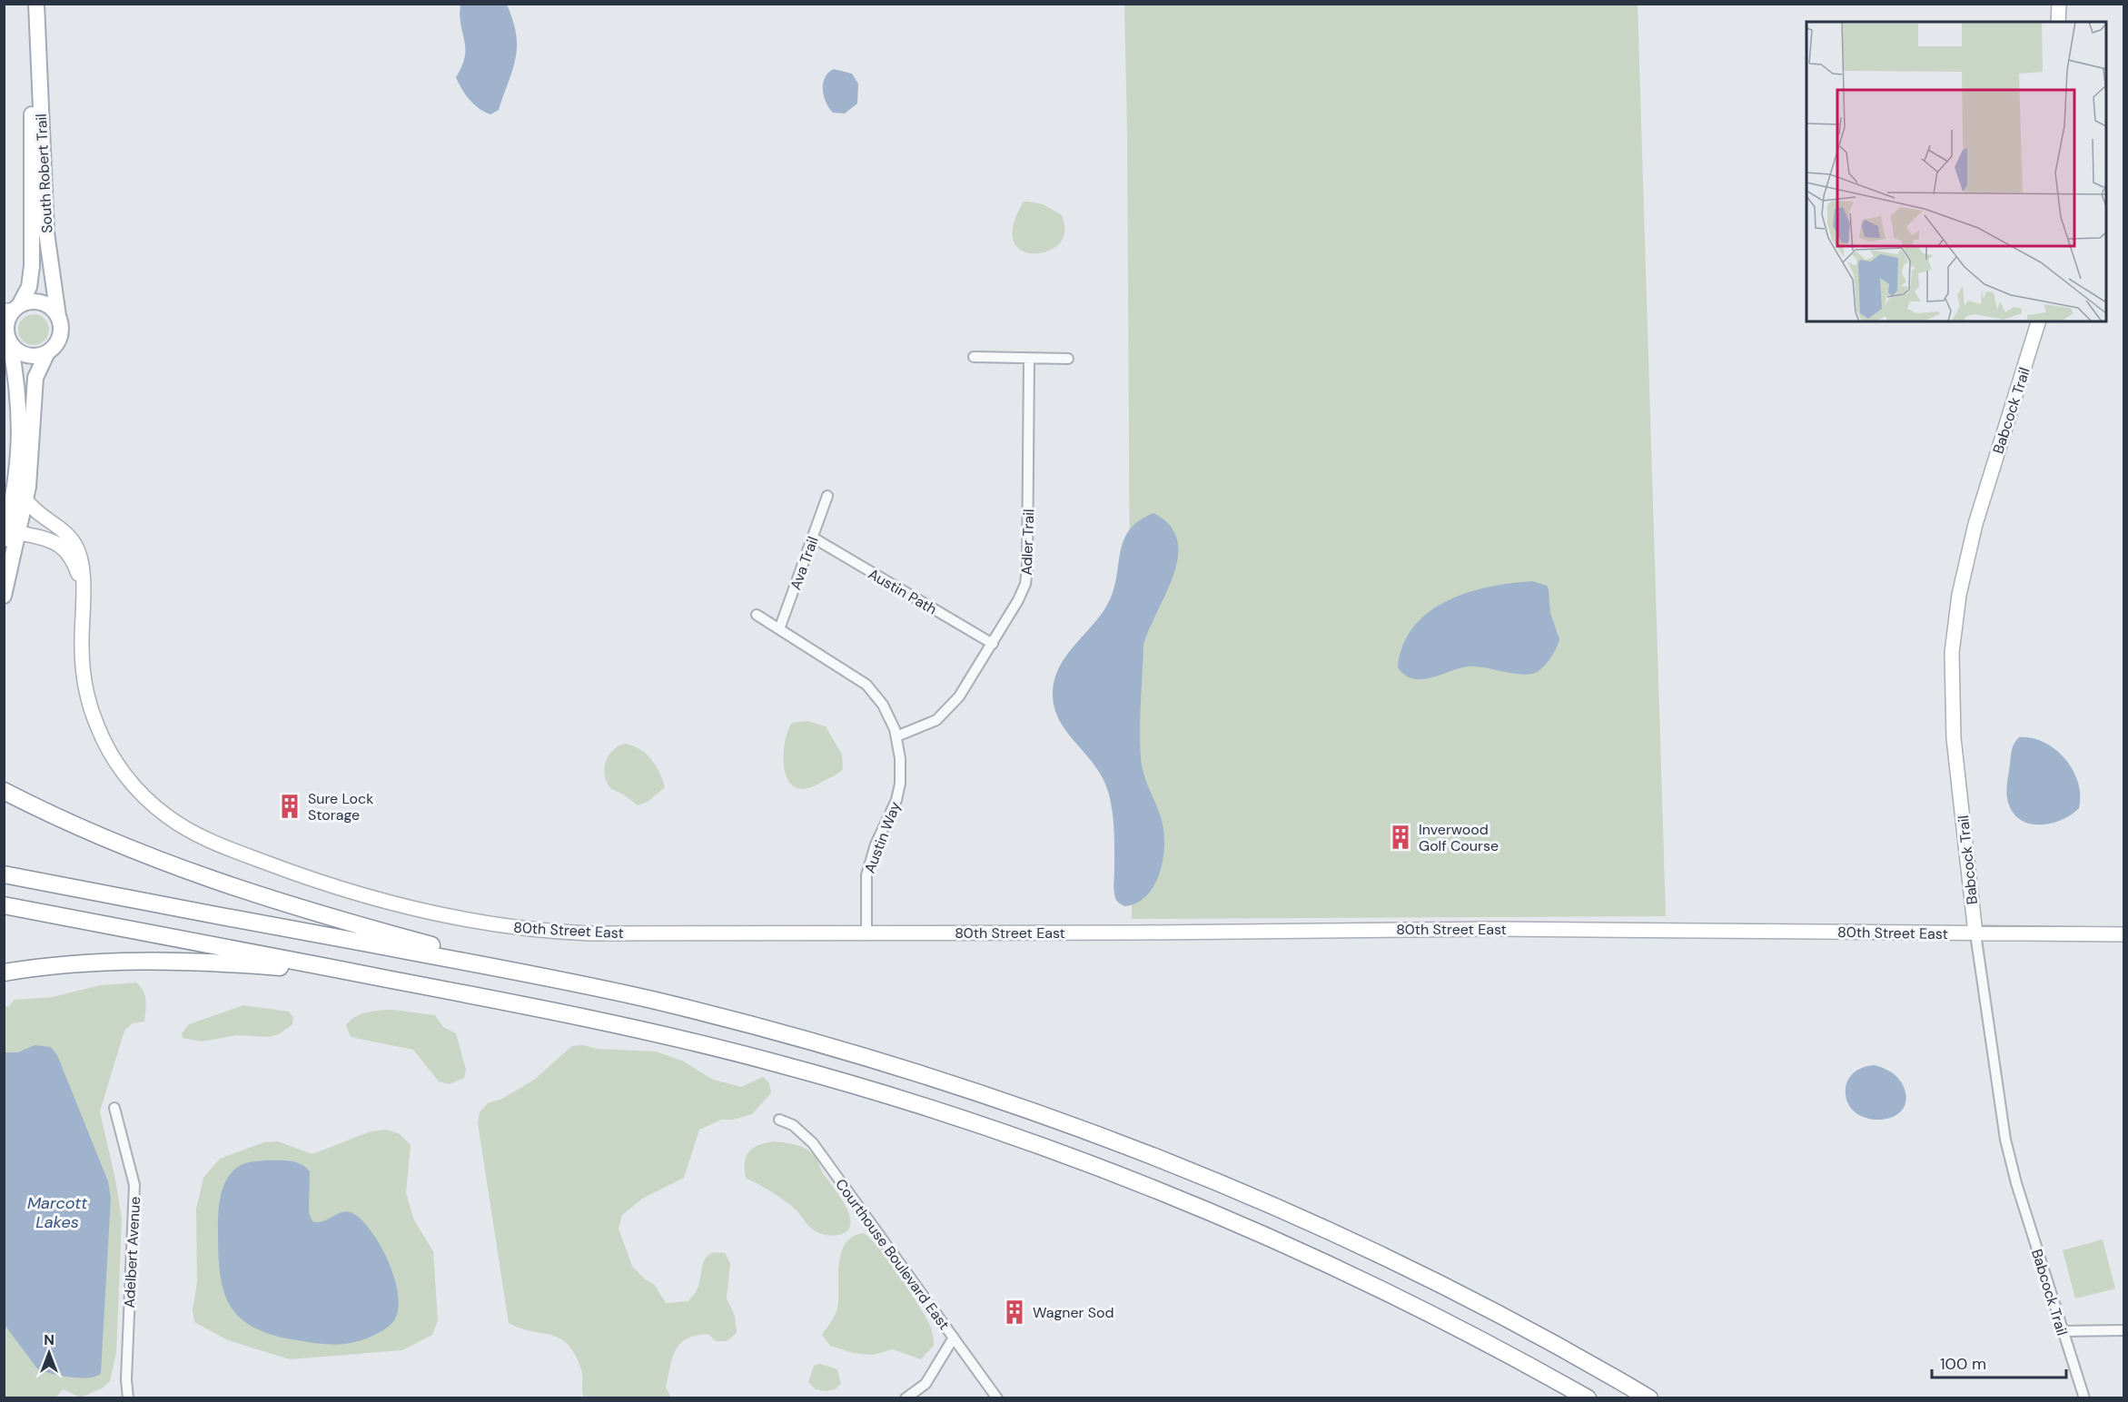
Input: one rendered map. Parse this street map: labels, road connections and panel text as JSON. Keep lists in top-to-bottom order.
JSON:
{
  "streets": {
    "main road": ["South Robert Trail"],
    "street": [
      "Babcock Trail",
      "Adler Trail",
      "Ava Trail",
      "Austin Path",
      "Austin Way",
      "80th Street East",
      "Adelbert Avenue",
      "Courthouse Boulevard East"
    ]
  },
  "crossings": [
    ["Babcock Trail", "80th Street East"],
    ["Adler Trail", "Austin Path"],
    ["Adler Trail", "Austin Way"],
    ["Ava Trail", "Austin Path"],
    ["Ava Trail", "Austin Way"],
    ["Austin Way", "80th Street East"]
  ],
  "water": ["Marcott Lakes"],
  "places": {
    "building": ["Sure Lock Storage", "Inverwood Golf Course", "Wagner Sod"]
  },
  "scale_bar": "100 m",
  "north": "top"
}
